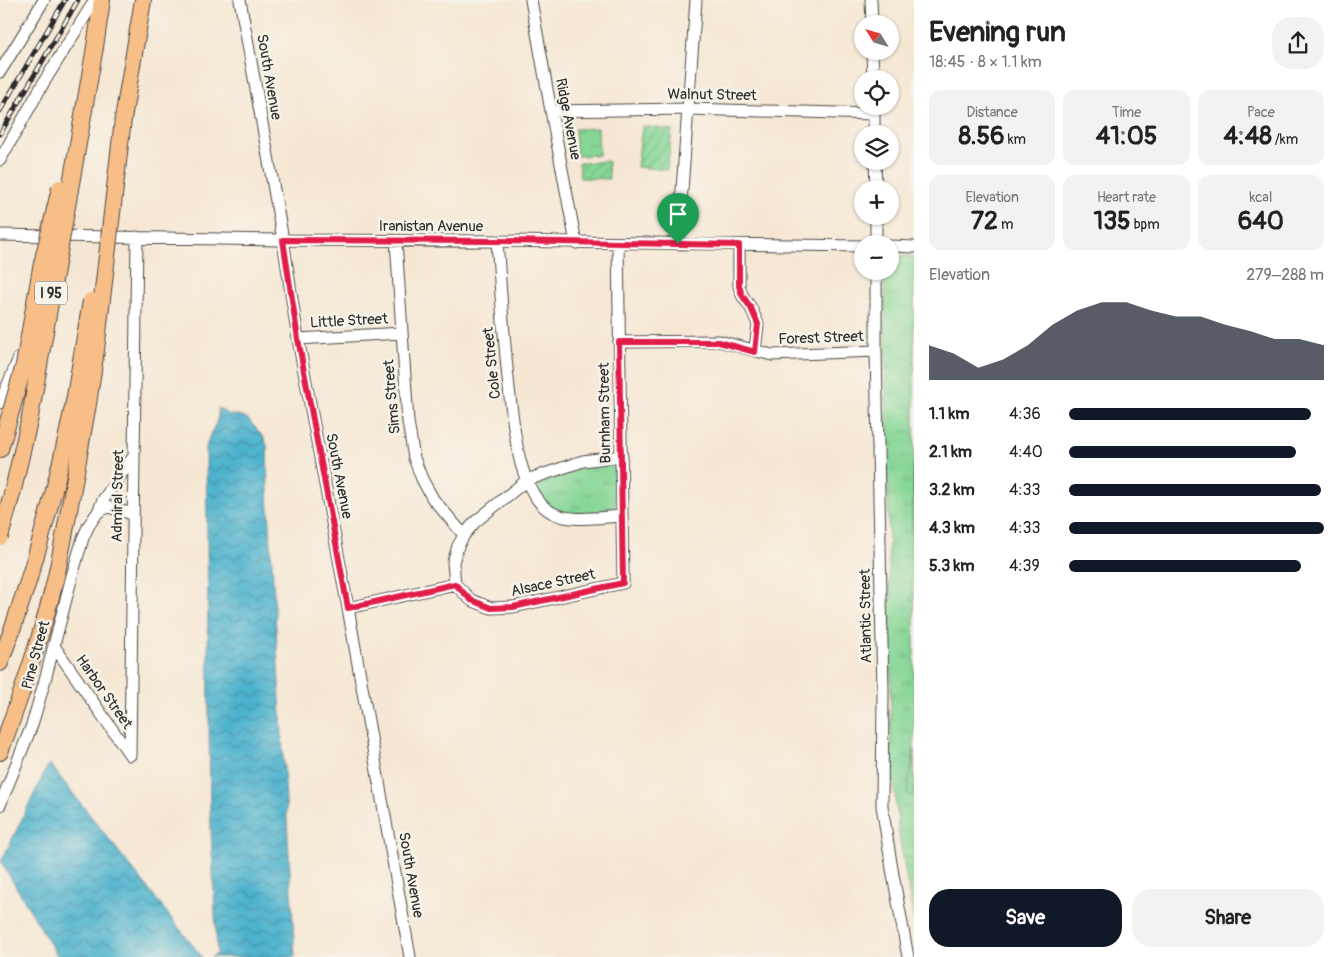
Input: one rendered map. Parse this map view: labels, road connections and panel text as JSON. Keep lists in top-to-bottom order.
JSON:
{
  "streets": {
    "highway": ["I 95"],
    "street": [
      "South Avenue",
      "Walnut Street",
      "Ridge Avenue",
      "Iranistan Avenue",
      "Little Street",
      "Forest Street",
      "Cole Street",
      "Sims Street",
      "Burnham Street",
      "Admiral Street",
      "Alsace Street",
      "Atlantic Street",
      "Pine Street",
      "Harbor Street"
    ]
  },
  "crossings": [
    ["South Avenue", "Iranistan Avenue"],
    ["South Avenue", "Little Street"],
    ["Walnut Street", "Ridge Avenue"],
    ["Ridge Avenue", "Iranistan Avenue"],
    ["Iranistan Avenue", "Cole Street"],
    ["Iranistan Avenue", "Sims Street"],
    ["Iranistan Avenue", "Burnham Street"],
    ["Iranistan Avenue", "Admiral Street"],
    ["Little Street", "Sims Street"],
    ["Forest Street", "Burnham Street"],
    ["Forest Street", "Atlantic Street"],
    ["Cole Street", "Burnham Street"],
    ["Burnham Street", "Alsace Street"],
    ["Admiral Street", "Pine Street"],
    ["Admiral Street", "Harbor Street"],
    ["Pine Street", "Harbor Street"]
  ],
  "north": "top left",
  "page": {
    "heading": ["Evening run", "18:45 · 8 × 1.1 km"],
    "map_buttons": ["+", "−"],
    "stats": [
      ["Distance", "8.56 km"],
      ["Time", "41:05"],
      ["Pace", "4:48 /km"],
      ["Elevation", "72 m"],
      ["Heart rate", "135 bpm"],
      ["kcal", "640"]
    ],
    "chart": ["Elevation", "279–288 m"],
    "list": [
      {
        "name": "1.1 km",
        "note": "4:36"
      },
      {
        "name": "2.1 km",
        "note": "4:40"
      },
      {
        "name": "3.2 km",
        "note": "4:33"
      },
      {
        "name": "4.3 km",
        "note": "4:33"
      },
      {
        "name": "5.3 km",
        "note": "4:39"
      }
    ],
    "buttons": ["Save", "Share"]
  }
}
